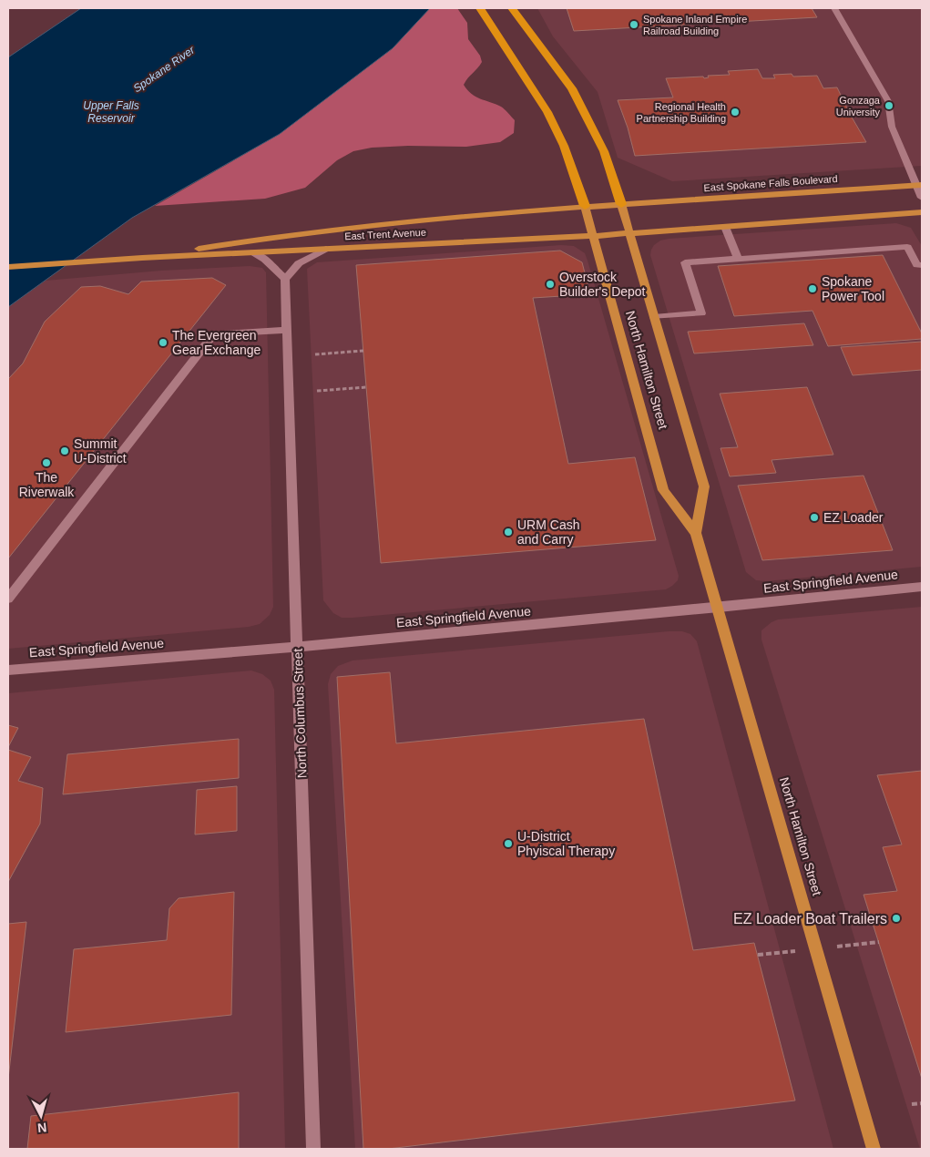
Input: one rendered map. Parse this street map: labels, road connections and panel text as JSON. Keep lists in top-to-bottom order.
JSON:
{
  "streets": {
    "main road": ["East Spokane Falls Boulevard", "East Trent Avenue", "North Hamilton Street"],
    "street": ["East Springfield Avenue", "North Columbus Street"]
  },
  "crossings": [
    ["East Spokane Falls Boulevard", "East Trent Avenue"],
    ["East Spokane Falls Boulevard", "North Hamilton Street"],
    ["East Trent Avenue", "North Hamilton Street"],
    ["North Hamilton Street", "East Springfield Avenue"],
    ["East Springfield Avenue", "North Columbus Street"]
  ],
  "water": ["Spokane River", "Upper Falls Reservoir"],
  "places": [
    "Spokane Inland Empire Railroad Building",
    "Gonzaga University",
    "Regional Health Partnership Building",
    "Overstock Builder's Depot",
    "Spokane Power Tool",
    "The Evergreen Gear Exchange",
    "Summit U-District",
    "The Riverwalk",
    "EZ Loader",
    "URM Cash and Carry",
    "U-District Phyiscal Therapy",
    "EZ Loader Boat Trailers"
  ],
  "north": "bottom"
}
